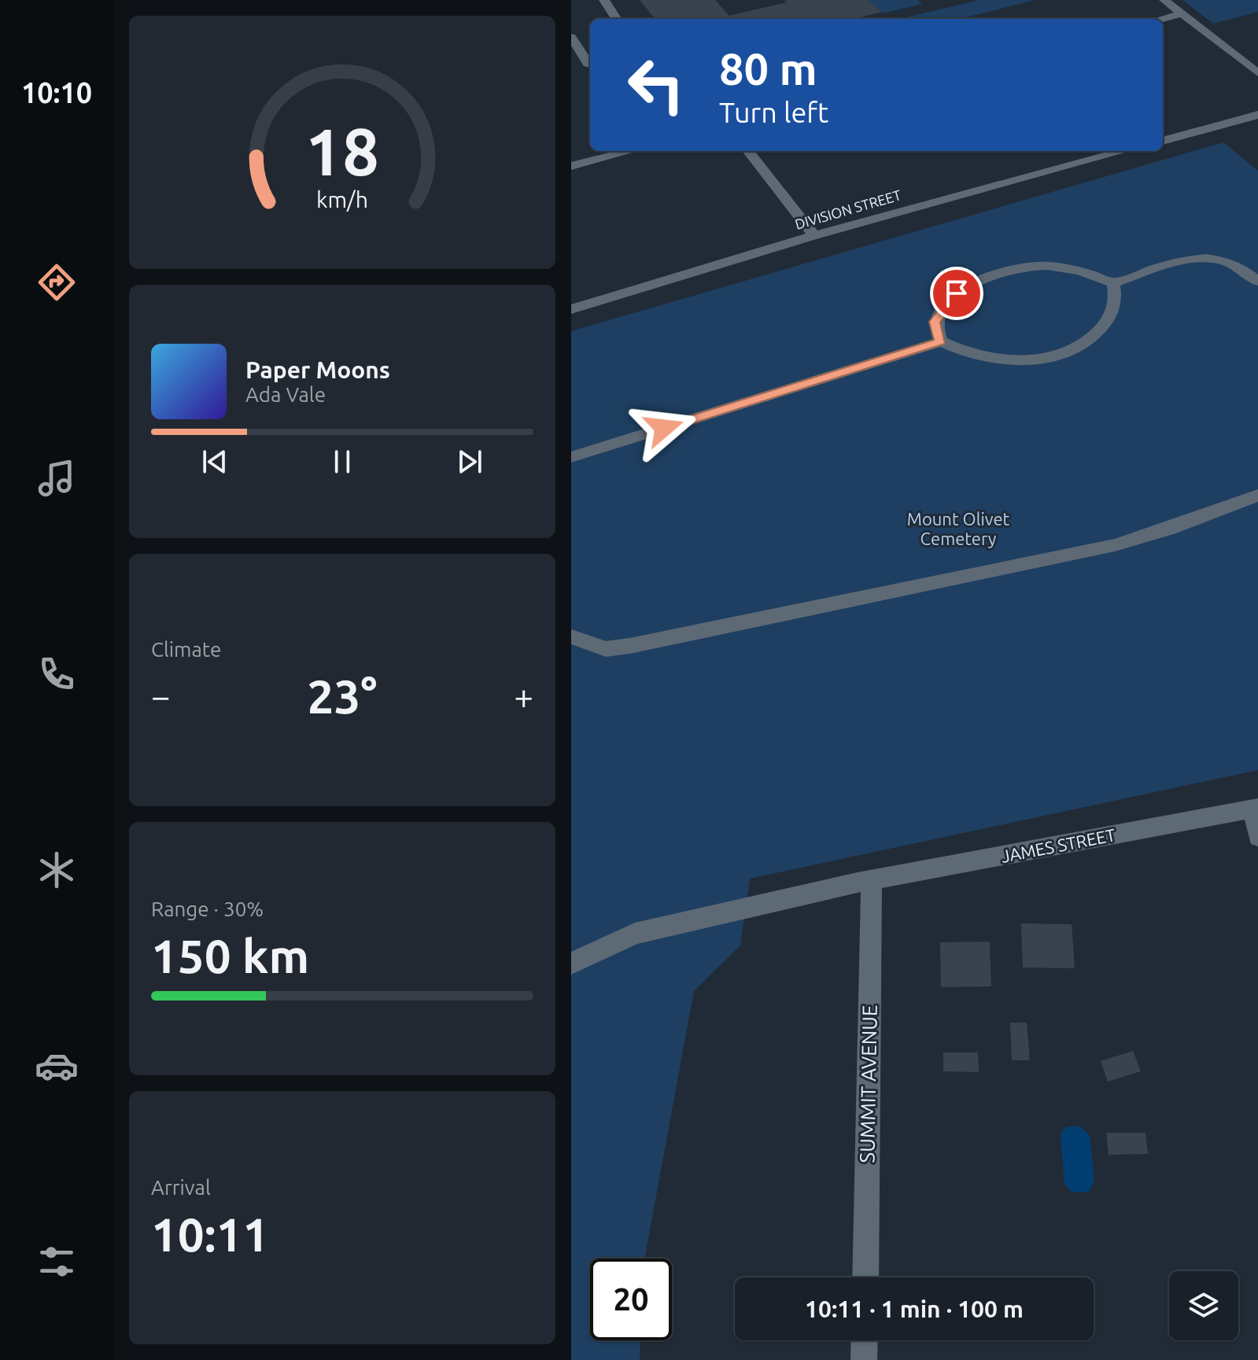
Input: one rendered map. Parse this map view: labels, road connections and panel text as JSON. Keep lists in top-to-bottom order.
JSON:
{
  "streets": {
    "street": ["DIVISION STREET", "JAMES STREET", "SUMMIT AVENUE"]
  },
  "crossings": [
    ["JAMES STREET", "SUMMIT AVENUE"]
  ],
  "parks": ["Mount Olivet Cemetery"],
  "page": {
    "tabs": "10:10",
    "turn": ["80 m", "Turn left"],
    "song": ["Paper Moons", "Ada Vale"],
    "tile": [
      "Climate",
      ["Range · 30%", "150 km"],
      ["Arrival", "10:11"]
    ],
    "heat": ["−", "23°", "+"],
    "limit": "20",
    "trip": "10:11 · 1 min · 100 m",
    "gauge": ["18", "km/h"]
  }
}
